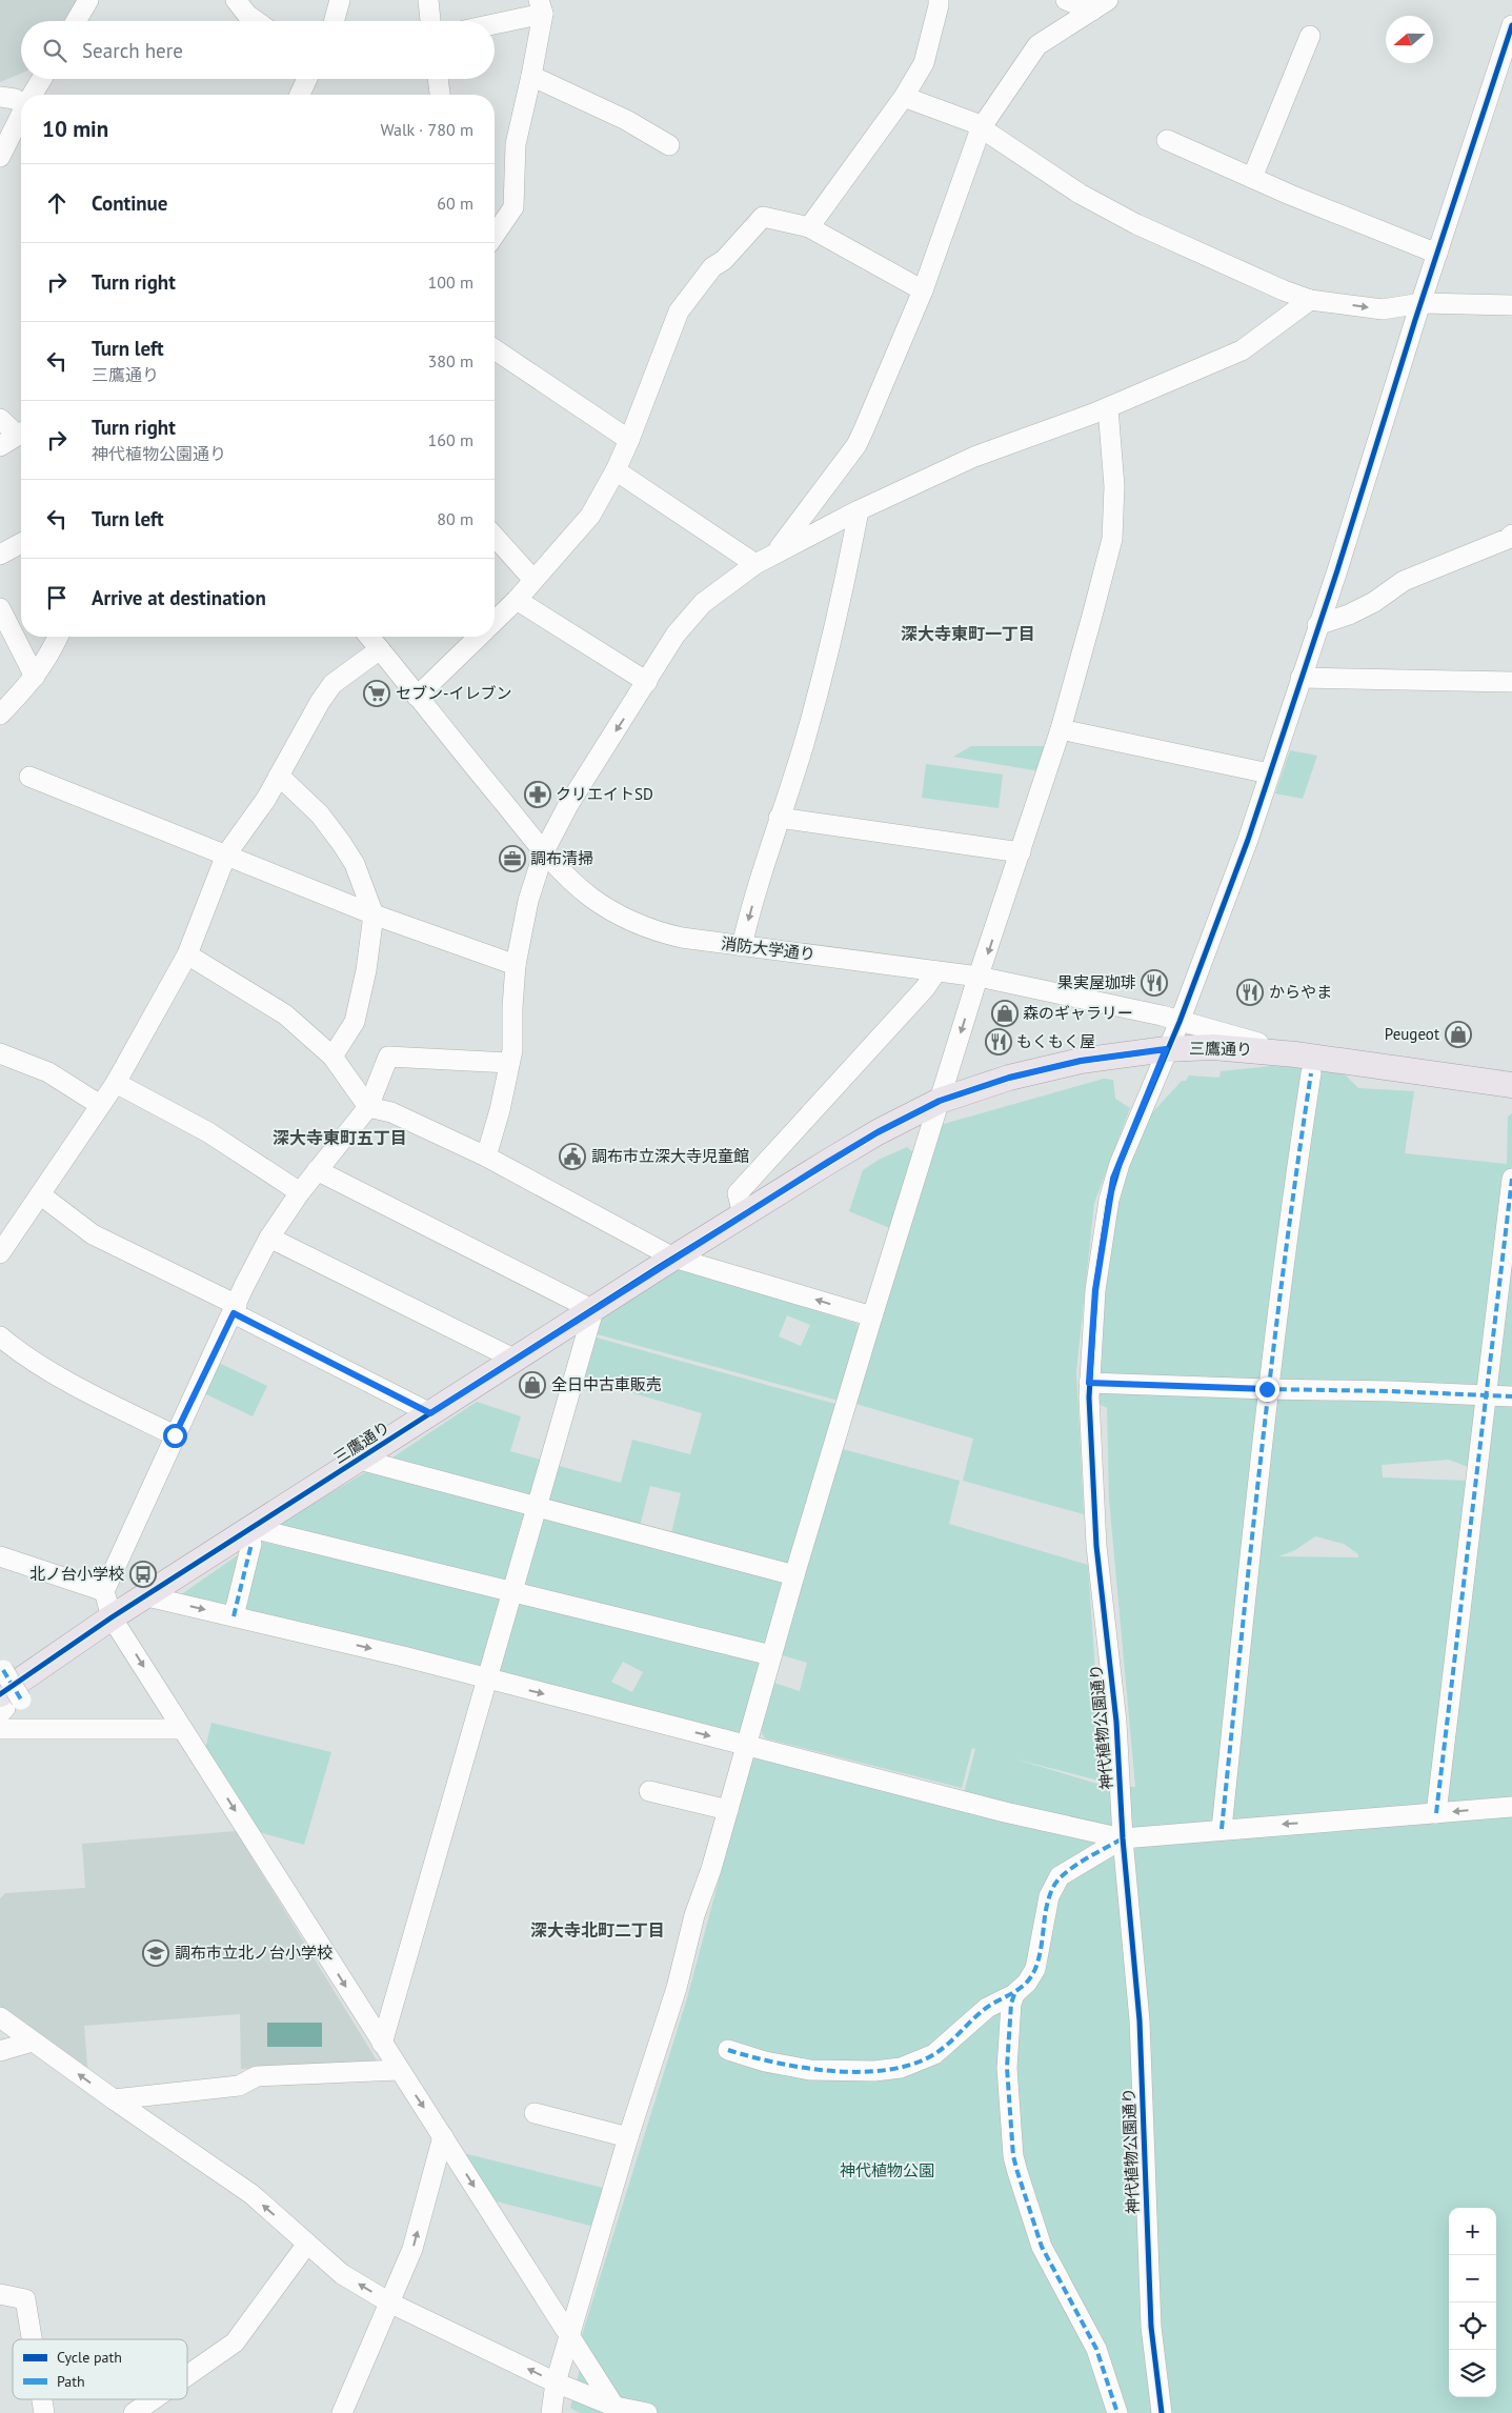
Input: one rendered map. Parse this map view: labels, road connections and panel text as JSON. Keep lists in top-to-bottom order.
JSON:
{
  "streets": {
    "main road": ["三鷹通り"],
    "street": ["消防大学通り", "神代植物公園通り"]
  },
  "crossings": [
    ["消防大学通り", "三鷹通り"],
    ["消防大学通り", "神代植物公園通り"],
    ["三鷹通り", "神代植物公園通り"]
  ],
  "districts": ["深大寺東町一丁目", "深大寺東町五丁目", "深大寺北町二丁目"],
  "parks": ["神代植物公園"],
  "places": {
    "supermarket": ["セブン-イレブン"],
    "pharmacy": ["クリエイトSD"],
    "office": ["調布清掃"],
    "restaurant": ["果実屋珈琲", "からやま", "もくもく屋"],
    "shop": ["森のギャラリー", "Peugeot", "全日中古車販売"],
    "public building": ["調布市立深大寺児童館"],
    "bus stop": ["北ノ台小学校"],
    "school or university": ["調布市立北ノ台小学校"]
  },
  "legend": ["Cycle path", "Path"],
  "north": "left",
  "page": {
    "search": "Search here",
    "heading": ["10 min", "Walk · 780 m"],
    "list": [
      ["Continue", "60 m"],
      ["Turn right", "100 m"],
      ["Turn left", "三鷹通り", "380 m"],
      ["Turn right", "神代植物公園通り", "160 m"],
      ["Turn left", "80 m"],
      "Arrive at destination"
    ],
    "map_buttons": ["+", "−"]
  }
}
